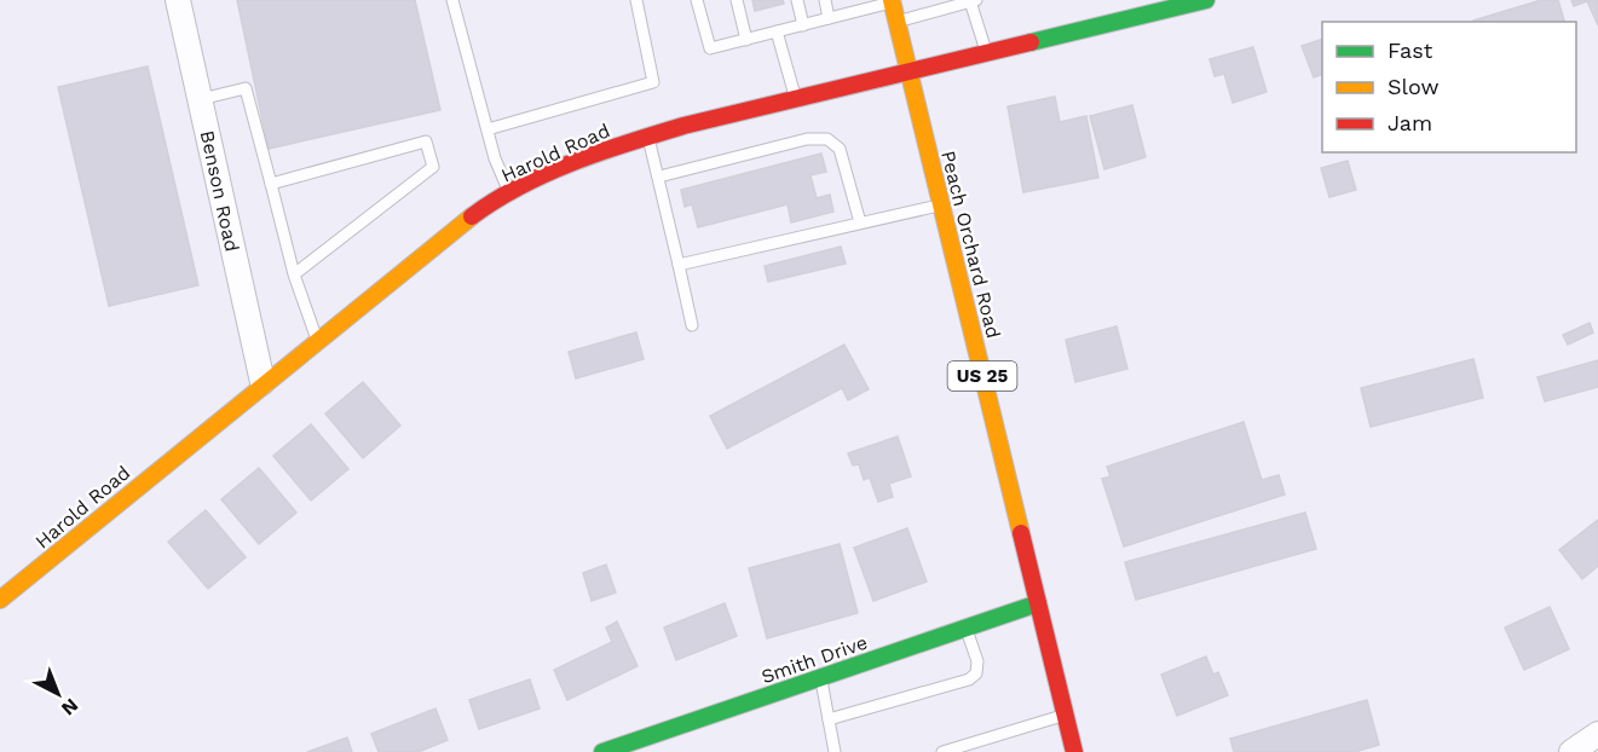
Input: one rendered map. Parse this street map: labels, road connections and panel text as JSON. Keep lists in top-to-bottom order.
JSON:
{
  "streets": {
    "street": [
      "Harold Road",
      "Benson Road",
      "Peach Orchard Road",
      "US 25",
      "Smith Drive"
    ]
  },
  "crossings": [
    ["Harold Road", "Benson Road"],
    ["Harold Road", "Peach Orchard Road"],
    ["Peach Orchard Road", "Smith Drive"]
  ],
  "legend": ["Fast", "Slow", "Jam"],
  "north": "bottom right"
}
